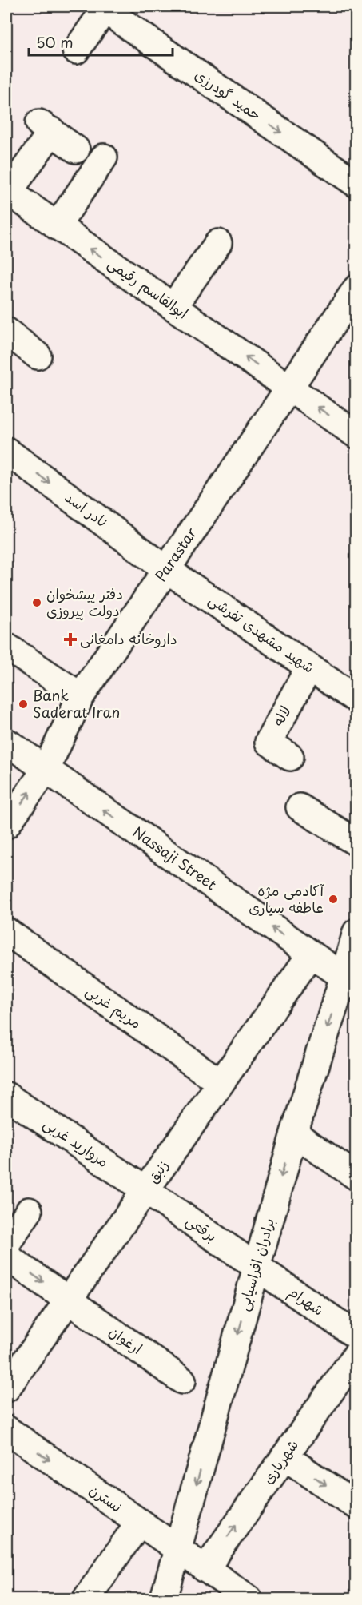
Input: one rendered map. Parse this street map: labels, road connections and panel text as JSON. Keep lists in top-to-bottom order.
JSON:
{
  "streets": {
    "street": [
      "حمید گودرزی",
      "ابوالقاسم رقیمی",
      "نادر اسد",
      "Parastar",
      "شهید مشهدی تفرشی",
      "لاله",
      "Nassaji Street",
      "مریم غربی",
      "مروارید غربی",
      "زنبق",
      "برقعی",
      "برادران افراسیابی",
      "شهرام",
      "ارغوان",
      "شهریاری",
      "نسترن"
    ]
  },
  "crossings": [
    ["ابوالقاسم رقیمی", "Parastar"],
    ["نادر اسد", "Parastar"],
    ["نادر اسد", "شهید مشهدی تفرشی"],
    ["Parastar", "شهید مشهدی تفرشی"],
    ["Parastar", "Nassaji Street"],
    ["شهید مشهدی تفرشی", "لاله"],
    ["Nassaji Street", "زنبق"],
    ["Nassaji Street", "برادران افراسیابی"],
    ["مریم غربی", "زنبق"],
    ["مروارید غربی", "زنبق"],
    ["مروارید غربی", "برقعی"],
    ["زنبق", "برقعی"],
    ["زنبق", "ارغوان"],
    ["برقعی", "برادران افراسیابی"],
    ["برقعی", "شهرام"],
    ["برادران افراسیابی", "شهرام"],
    ["برادران افراسیابی", "نسترن"],
    ["شهریاری", "نسترن"]
  ],
  "one_way": [
    "حمید گودرزی",
    "ابوالقاسم رقیمی",
    "Nassaji Street",
    "برادران افراسیابی",
    "ارغوان",
    "شهریاری",
    "نسترن"
  ],
  "places": {
    "other": ["دفتر پیشخوان دولت پیروزی", "Bank Saderat Iran", "آکادمی مژه عاطفه سیاری"],
    "health": ["داروخانه دامغانی"]
  },
  "scale_bar": "50 m"
}
